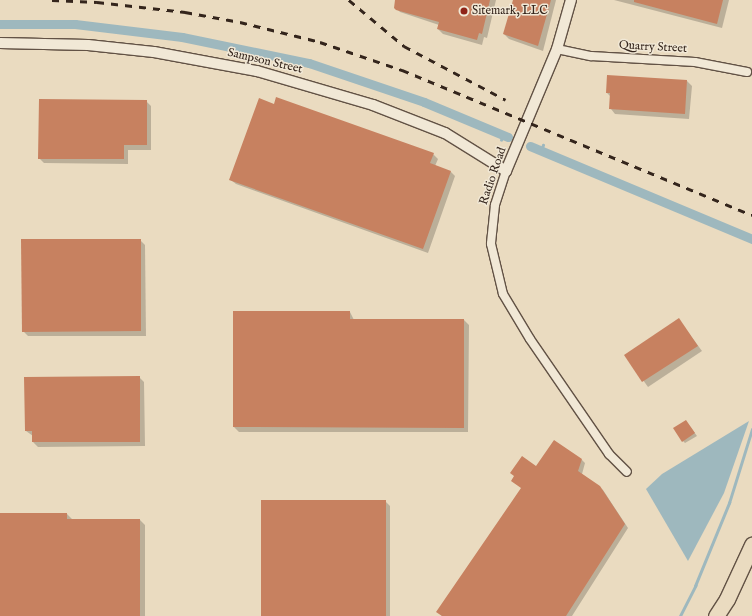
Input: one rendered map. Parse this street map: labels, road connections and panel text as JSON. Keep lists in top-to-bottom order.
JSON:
{
  "streets": {
    "street": ["Quarry Street", "Sampson Street", "Radio Road"]
  },
  "crossings": [
    ["Quarry Street", "Radio Road"],
    ["Sampson Street", "Radio Road"]
  ],
  "places": ["Sitemark, LLC"]
}
